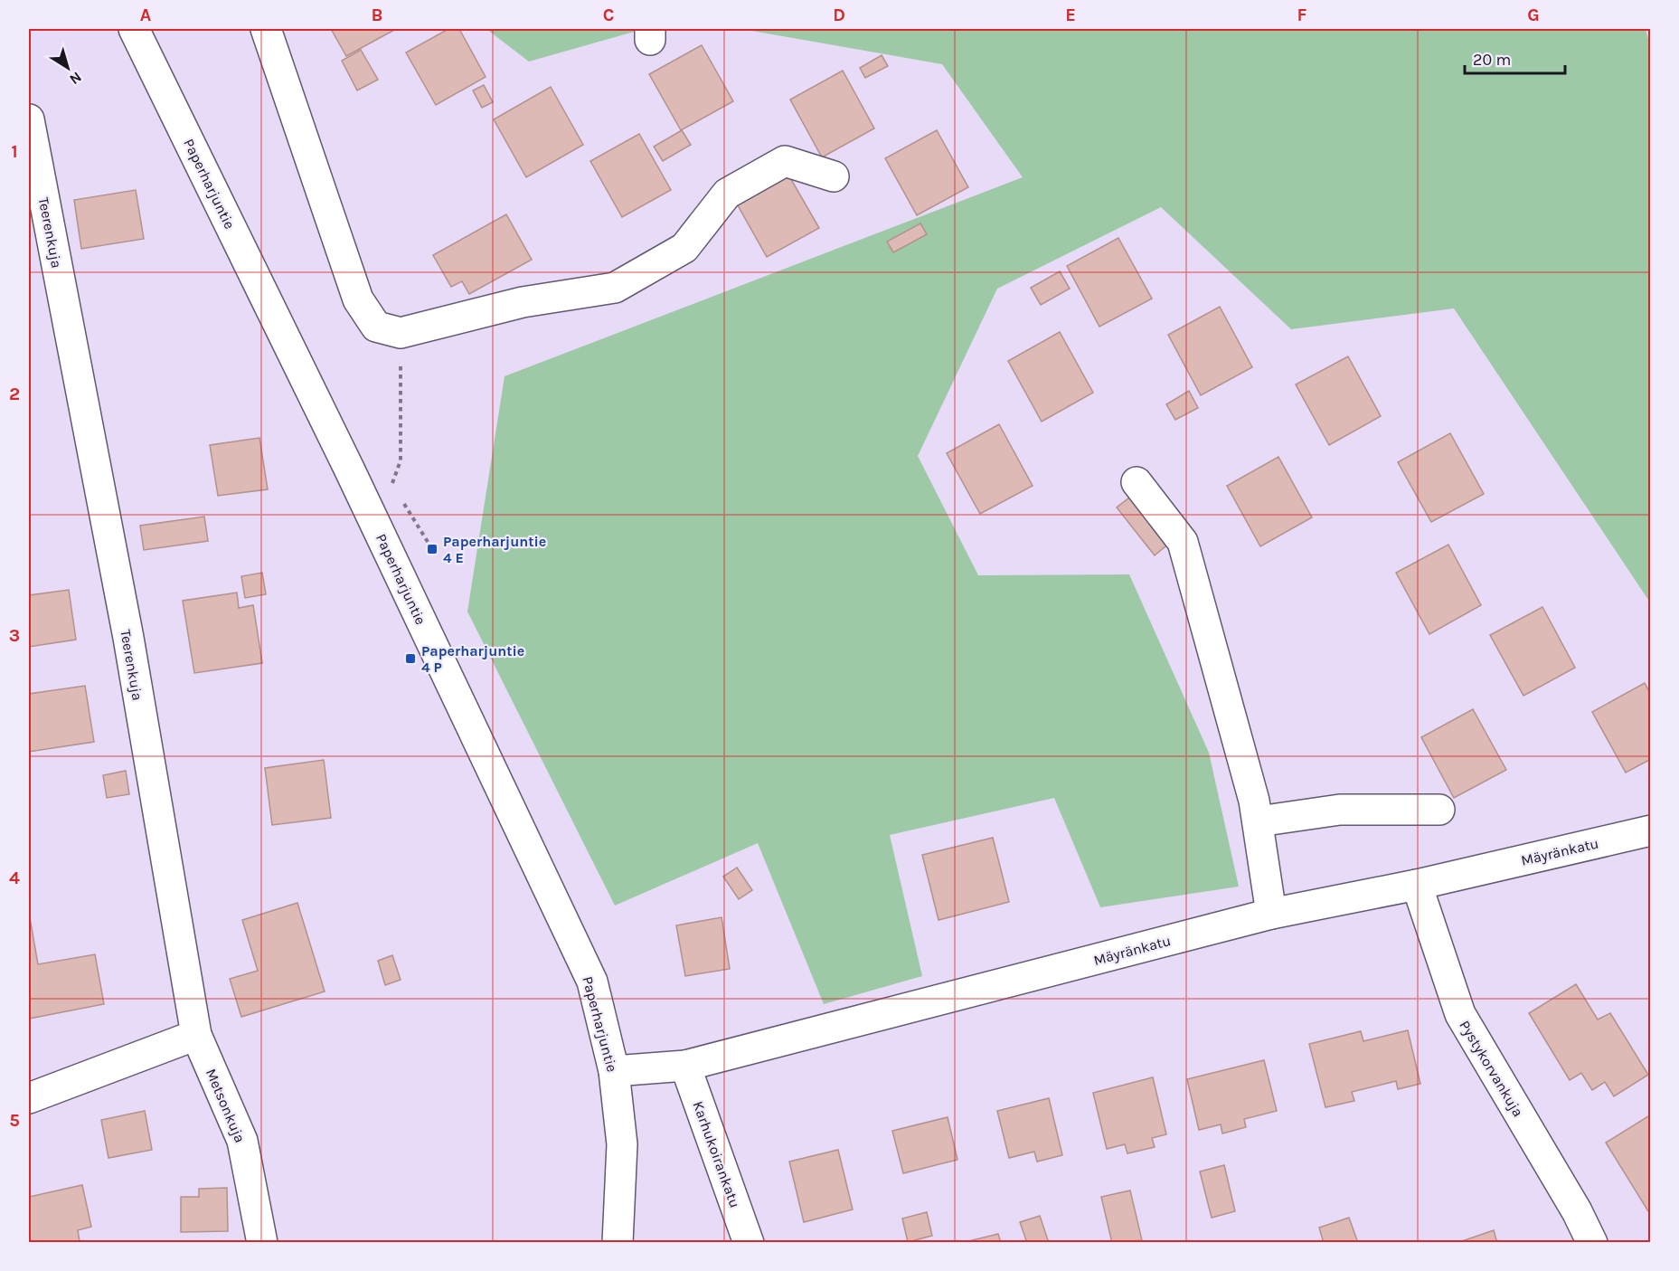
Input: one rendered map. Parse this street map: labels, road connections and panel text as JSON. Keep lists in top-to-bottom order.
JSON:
{
  "streets": {
    "street": [
      "Paperharjuntie",
      "Teerenkuja",
      "Mäyränkatu",
      "Pystykorvankuja",
      "Metsonkuja",
      "Karhukoirankatu"
    ]
  },
  "crossings": [
    ["Paperharjuntie", "Mäyränkatu"],
    ["Teerenkuja", "Metsonkuja"],
    ["Mäyränkatu", "Pystykorvankuja"],
    ["Mäyränkatu", "Karhukoirankatu"]
  ],
  "places": {
    "transit": ["Paperharjuntie 4 E", "Paperharjuntie 4 P"]
  },
  "scale_bar": "20 m",
  "north": "bottom right",
  "grid": {
    "columns": [
      "A",
      "B",
      "C",
      "D",
      "E",
      "F",
      "G"
    ],
    "rows": [
      "1",
      "2",
      "3",
      "4",
      "5"
    ]
  }
}
